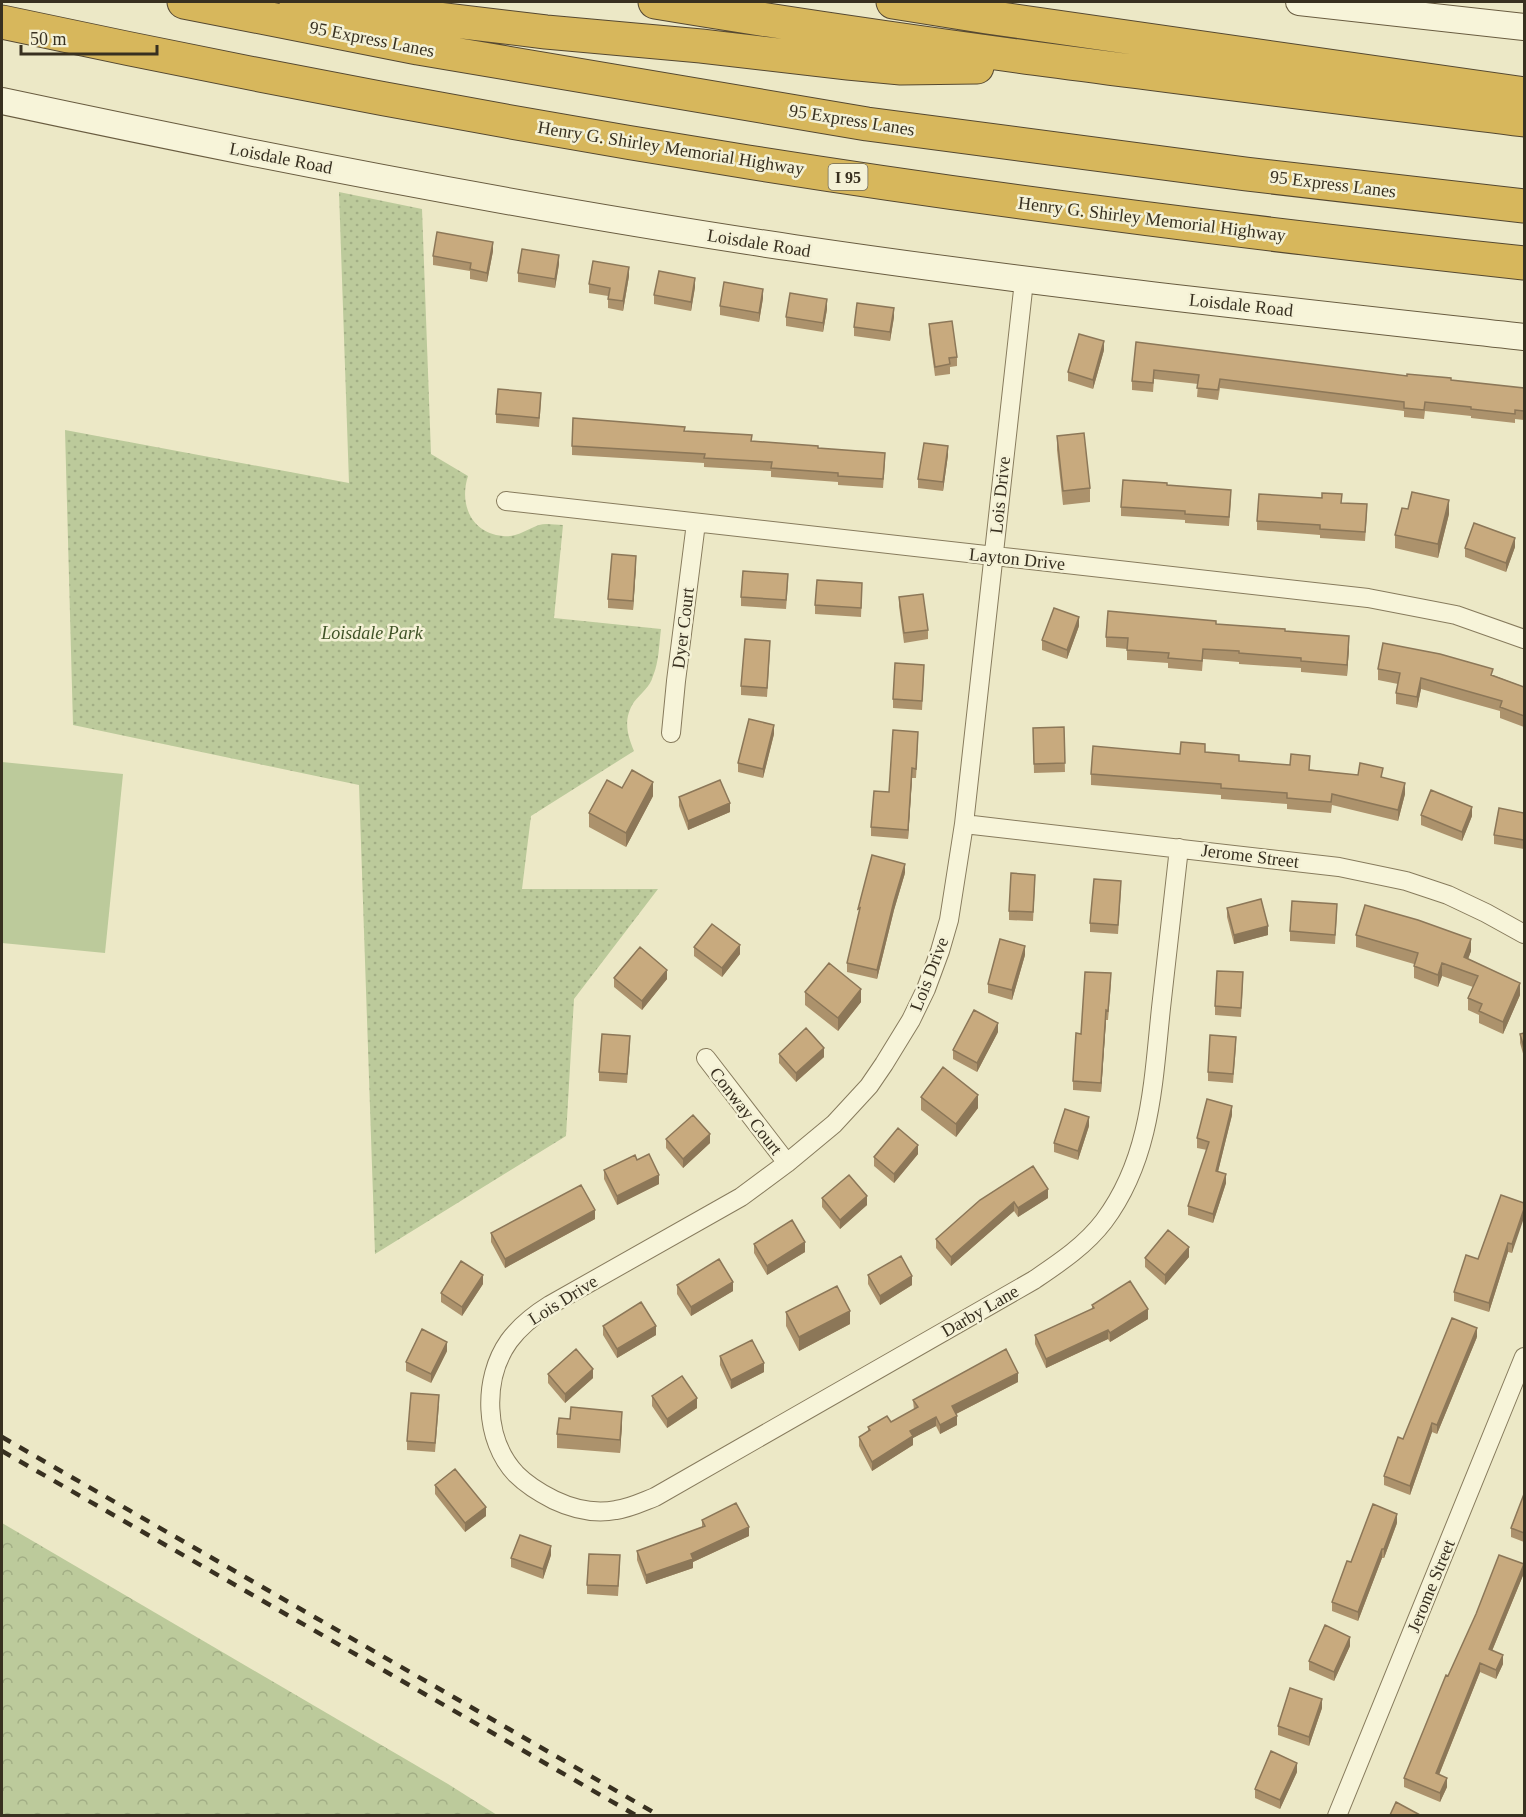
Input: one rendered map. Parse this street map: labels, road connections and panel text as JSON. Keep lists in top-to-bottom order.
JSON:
{
  "streets": {
    "highway": ["95 Express Lanes", "Henry G. Shirley Memorial Highway", "I 95"],
    "main road": ["Loisdale Road"],
    "street": [
      "Lois Drive",
      "Layton Drive",
      "Dyer Court",
      "Jerome Street",
      "Conway Court",
      "Darby Lane"
    ]
  },
  "crossings": [
    ["Loisdale Road", "Lois Drive"],
    ["Lois Drive", "Layton Drive"],
    ["Lois Drive", "Jerome Street"],
    ["Lois Drive", "Conway Court"],
    ["Lois Drive", "Darby Lane"],
    ["Layton Drive", "Dyer Court"],
    ["Jerome Street", "Darby Lane"]
  ],
  "parks": ["Loisdale Park"],
  "scale_bar": "50 m"
}
